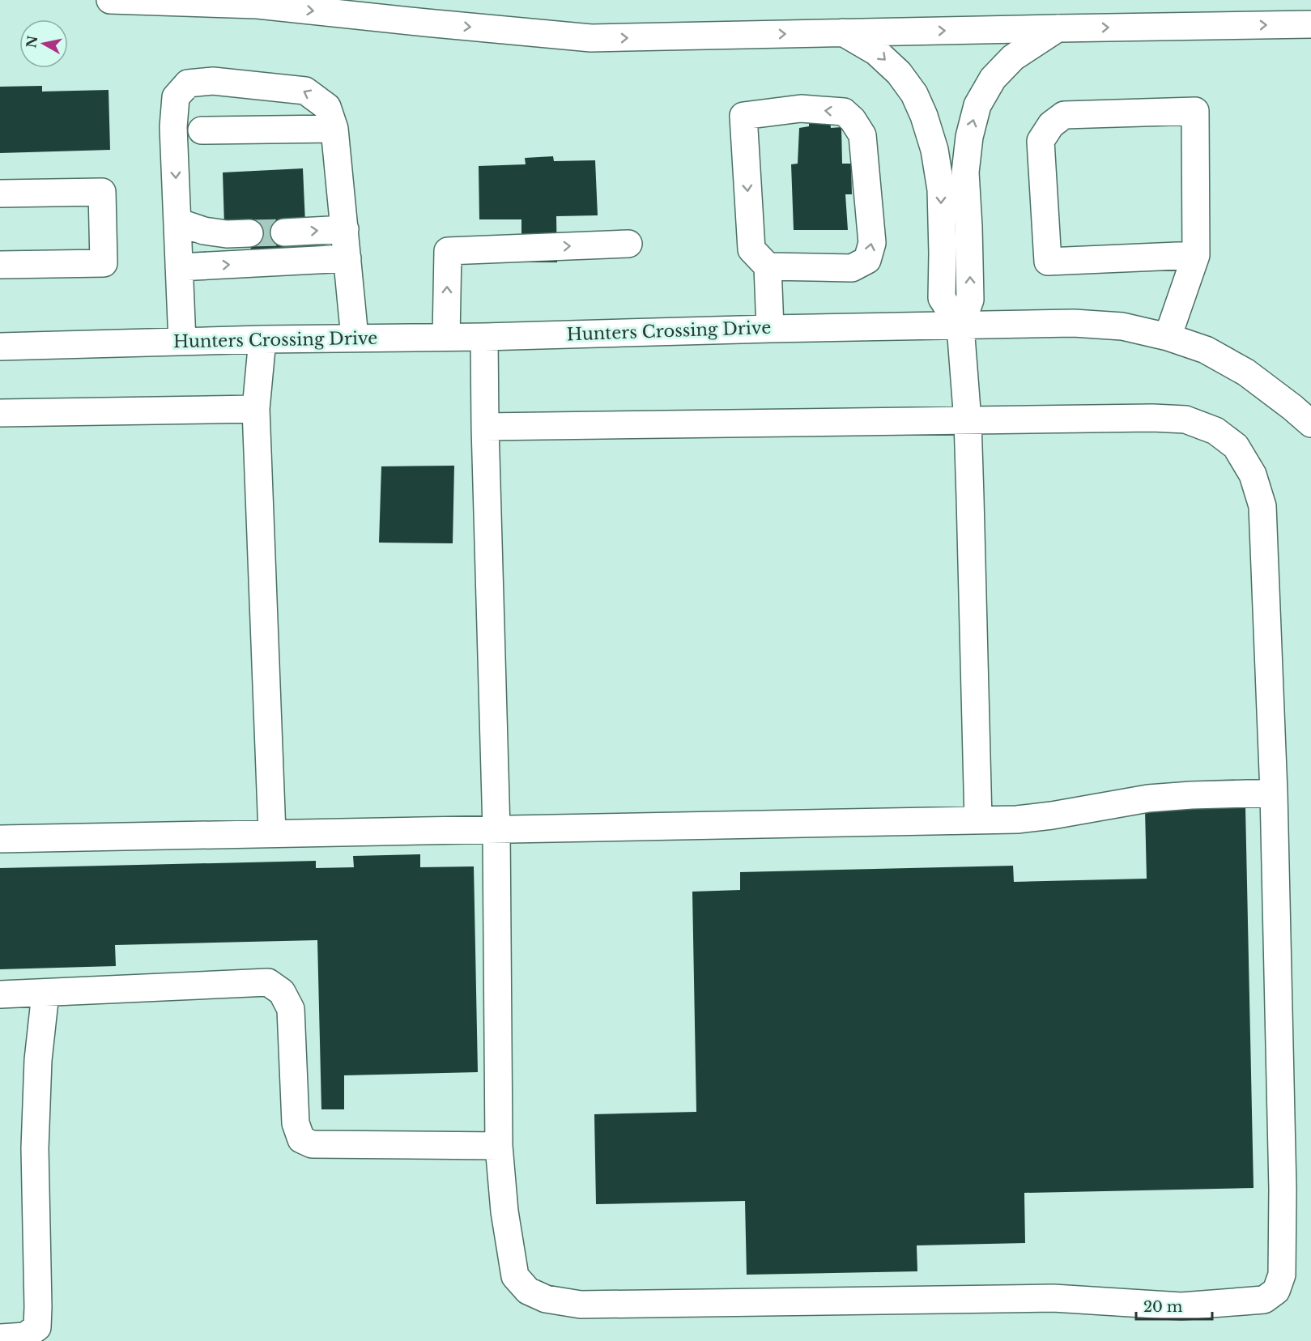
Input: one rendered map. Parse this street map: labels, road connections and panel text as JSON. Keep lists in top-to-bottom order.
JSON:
{
  "streets": {
    "main road": ["Hunters Crossing Drive"]
  },
  "scale_bar": "20 m",
  "north": "left"
}
